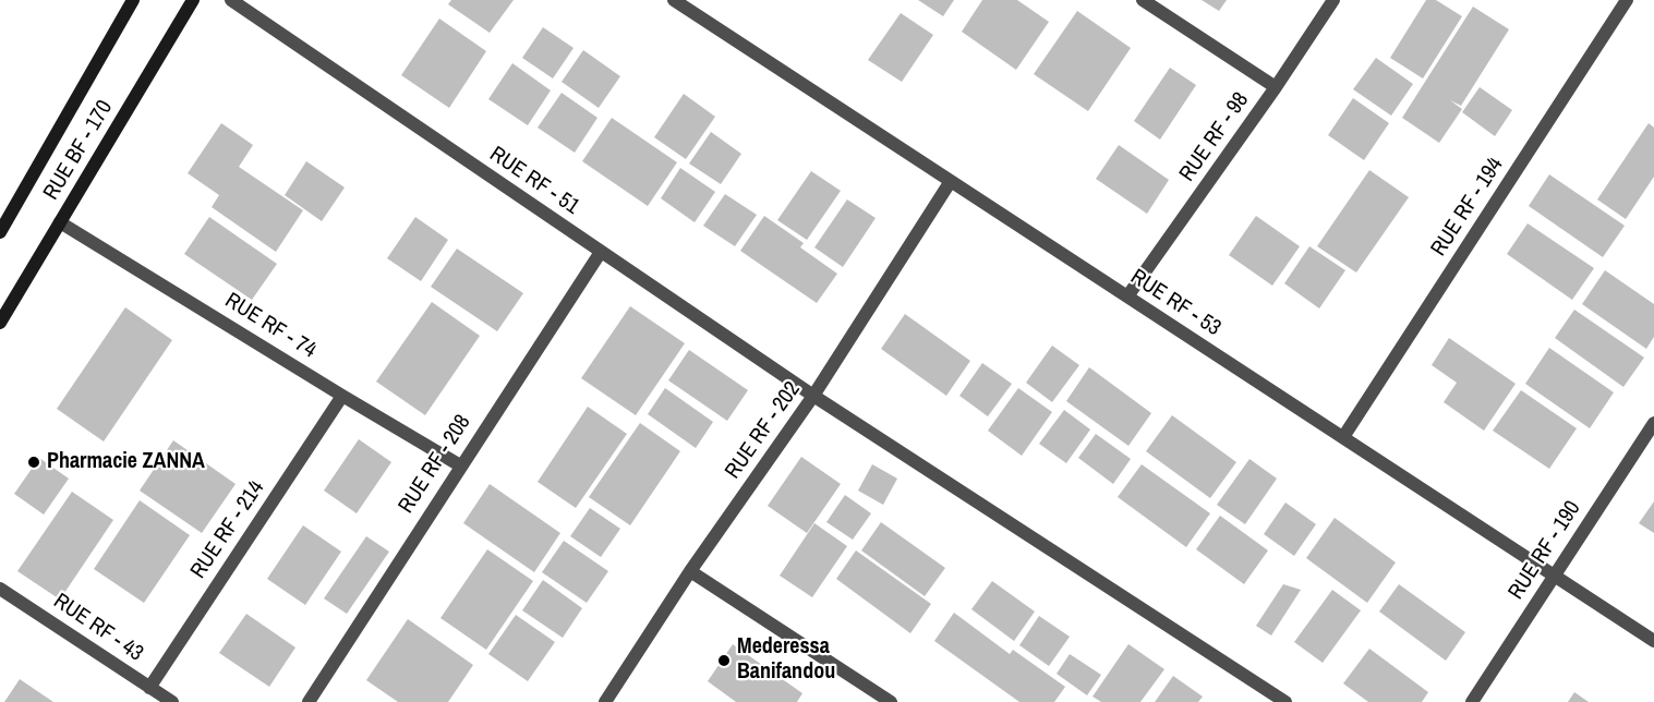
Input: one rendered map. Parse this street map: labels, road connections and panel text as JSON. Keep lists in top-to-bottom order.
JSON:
{
  "streets": {
    "main road": ["RUE BF - 170"],
    "street": [
      "RUE RF - 98",
      "RUE RF - 51",
      "RUE RF - 194",
      "RUE RF - 53",
      "RUE RF - 74",
      "RUE RF - 202",
      "RUE RF - 208",
      "RUE RF - 214",
      "RUE RF - 190",
      "RUE RF - 43"
    ]
  },
  "crossings": [
    ["RUE RF - 98", "RUE RF - 53"],
    ["RUE BF - 170", "RUE RF - 74"],
    ["RUE RF - 51", "RUE RF - 202"],
    ["RUE RF - 51", "RUE RF - 208"],
    ["RUE RF - 194", "RUE RF - 53"],
    ["RUE RF - 53", "RUE RF - 202"],
    ["RUE RF - 53", "RUE RF - 190"],
    ["RUE RF - 74", "RUE RF - 208"],
    ["RUE RF - 74", "RUE RF - 214"],
    ["RUE RF - 214", "RUE RF - 43"]
  ],
  "places": ["Pharmacie ZANNA", "Mederessa Banifandou"]
}
